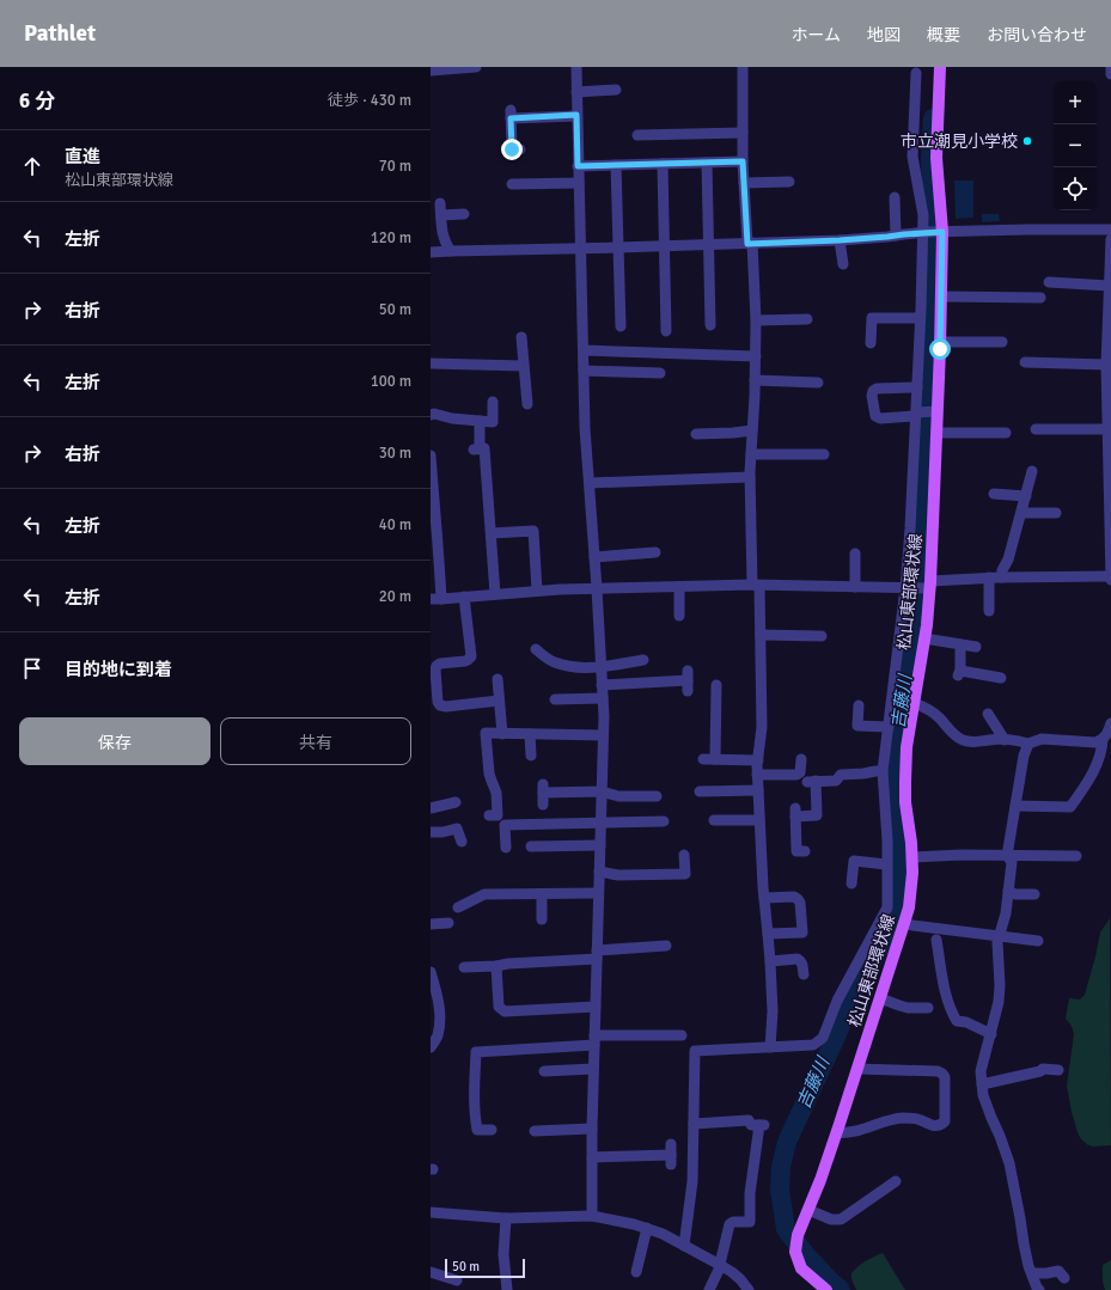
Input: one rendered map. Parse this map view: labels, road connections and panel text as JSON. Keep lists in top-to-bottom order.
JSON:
{
  "streets": {
    "main road": ["松山東部環状線"]
  },
  "water": ["吉藤川"],
  "places": ["市立潮見小学校"],
  "scale_bar": "50 m",
  "page": {
    "header": "Pathlet",
    "nav": [
      "ホーム",
      "地図",
      "概要",
      "お問い合わせ"
    ],
    "heading": ["6 分", "徒歩 · 430 m"],
    "map_buttons": ["+", "−"],
    "list": [
      ["直進", "松山東部環状線", "70 m"],
      ["左折", "120 m"],
      ["右折", "50 m"],
      ["左折", "100 m"],
      ["右折", "30 m"],
      ["左折", "40 m"],
      ["左折", "20 m"],
      "目的地に到着"
    ],
    "buttons": ["保存", "共有"],
    "scale": "50 m"
  }
}
